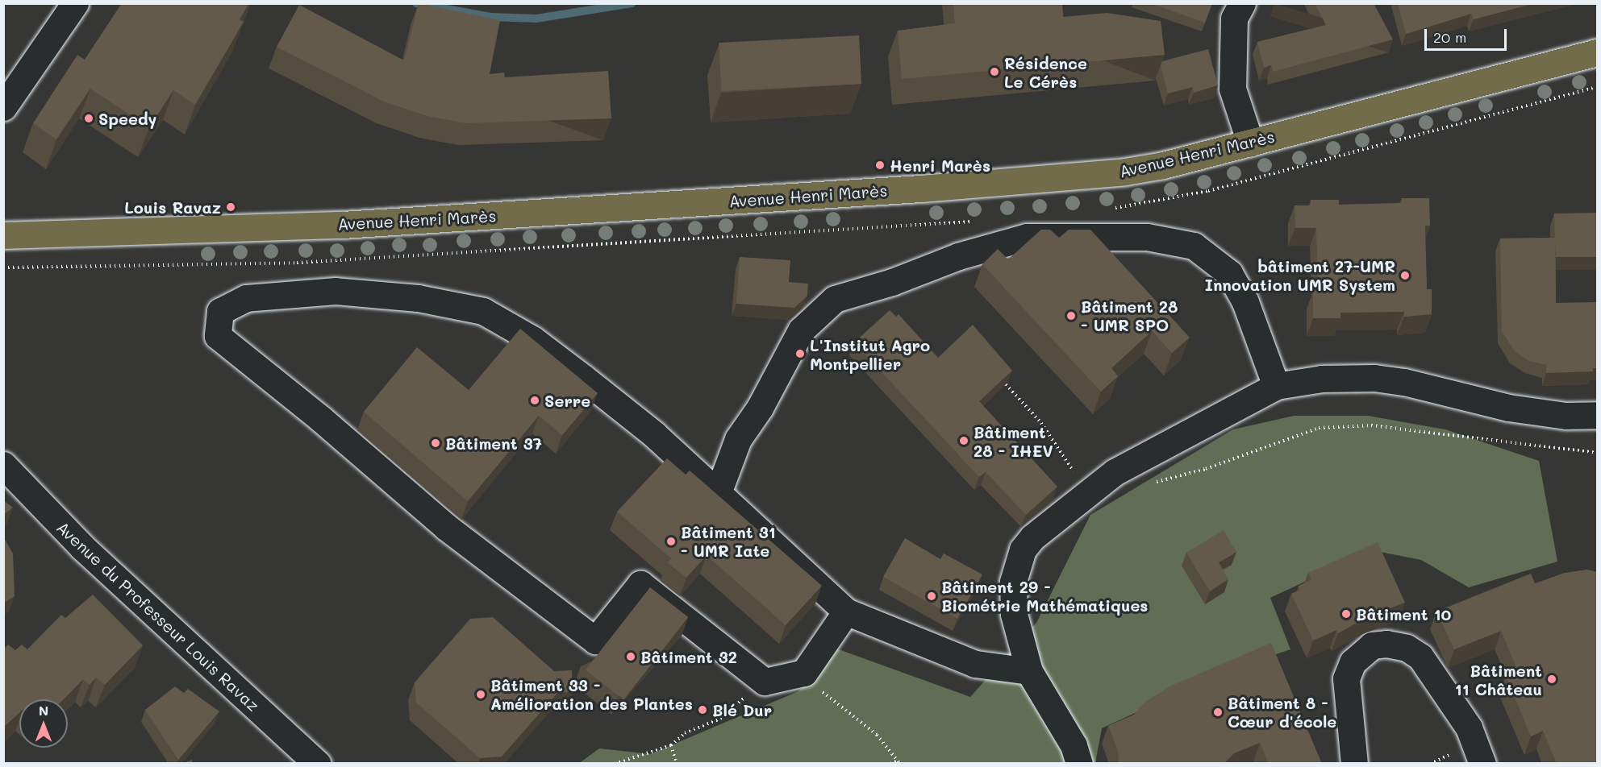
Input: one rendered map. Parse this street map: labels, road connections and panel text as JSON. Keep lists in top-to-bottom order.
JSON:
{
  "streets": {
    "main road": ["Avenue Henri Marès"],
    "street": ["Avenue du Professeur Louis Ravaz"]
  },
  "places": [
    "Résidence Le Cérès",
    "Speedy",
    "Henri Marès",
    "Louis Ravaz",
    "bâtiment 27-UMR Innovation UMR System",
    "Bâtiment 28 - UMR SPO",
    "L'Institut Agro Montpellier",
    "Serre",
    "Bâtiment 28 - IHEV",
    "Bâtiment 37",
    "Bâtiment 31 - UMR Iate",
    "Bâtiment 29 - Biométrie Mathématiques",
    "Bâtiment 10",
    "Bâtiment 32",
    "Bâtiment 11 Château",
    "Bâtiment 33 - Amélioration des Plantes",
    "Blé Dur",
    "Bâtiment 8 - Cœur d'école"
  ],
  "scale_bar": "20 m",
  "north": "top"
}
